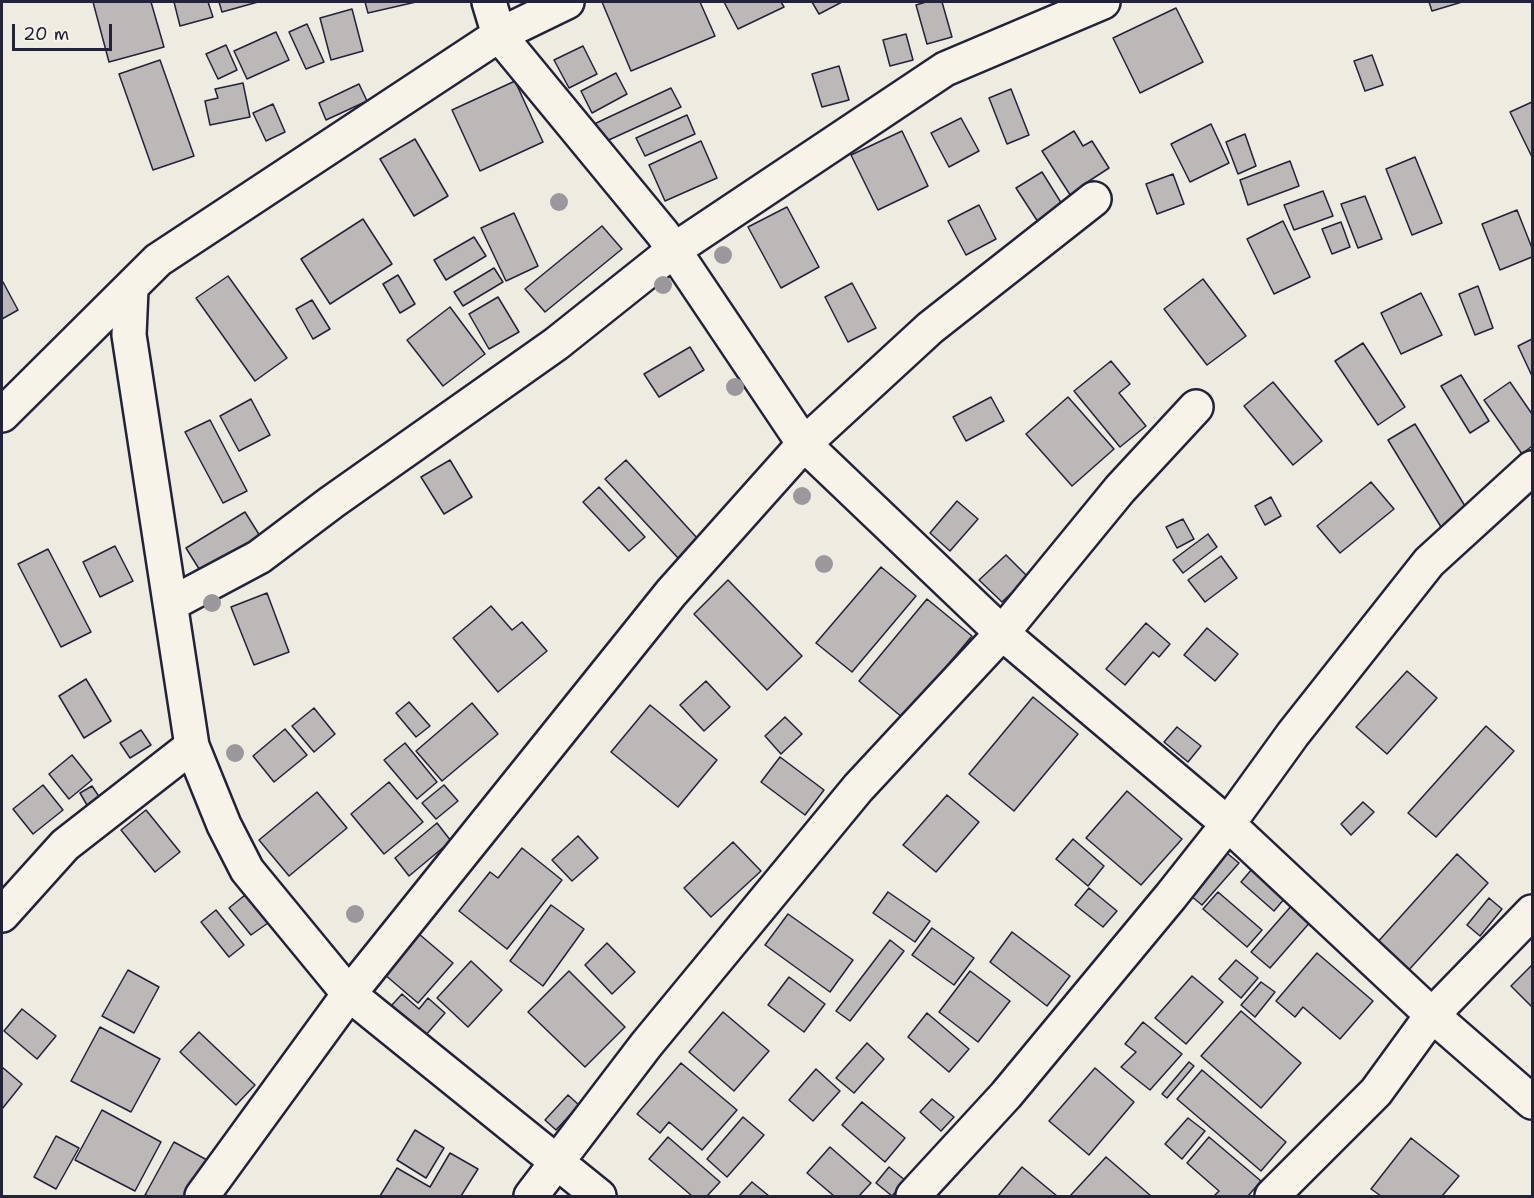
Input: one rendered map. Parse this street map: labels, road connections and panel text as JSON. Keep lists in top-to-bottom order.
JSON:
{
  "scale_bar": "20 m"
}
